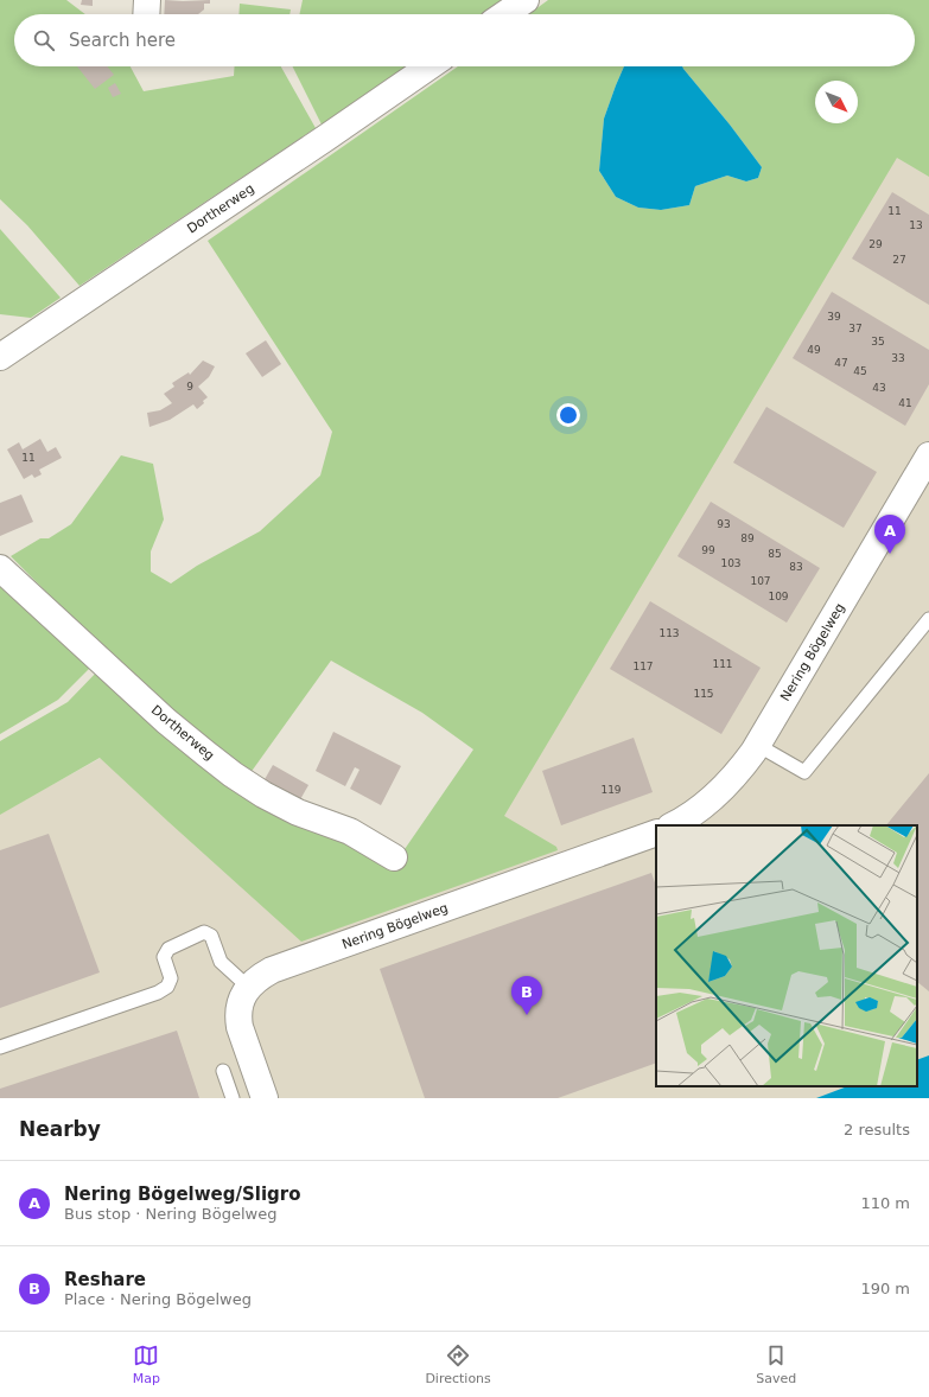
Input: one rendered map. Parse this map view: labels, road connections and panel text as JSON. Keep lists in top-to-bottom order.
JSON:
{
  "streets": {
    "street": ["Dortherweg", "Nering Bögelweg"]
  },
  "house_numbers": [
    "11",
    "13",
    "29",
    "27",
    "39",
    "37",
    "35",
    "49",
    "33",
    "47",
    "45",
    "9",
    "43",
    "41",
    "11",
    "93",
    "89",
    "99",
    "85",
    "103",
    "83",
    "107",
    "109",
    "113",
    "111",
    "117",
    "115",
    "119"
  ],
  "north": "bottom right",
  "page": {
    "search": "Search here",
    "pins": ["A", "B"],
    "heading": ["Nearby", "2 results"],
    "list": [
      {
        "mark": "A",
        "name": "Nering Bögelweg/Sligro",
        "note": "Bus stop · Nering Bögelweg",
        "value": "110 m"
      },
      {
        "mark": "B",
        "name": "Reshare",
        "note": "Place · Nering Bögelweg",
        "value": "190 m"
      }
    ],
    "nav": ["Map", "Directions", "Saved"]
  }
}
